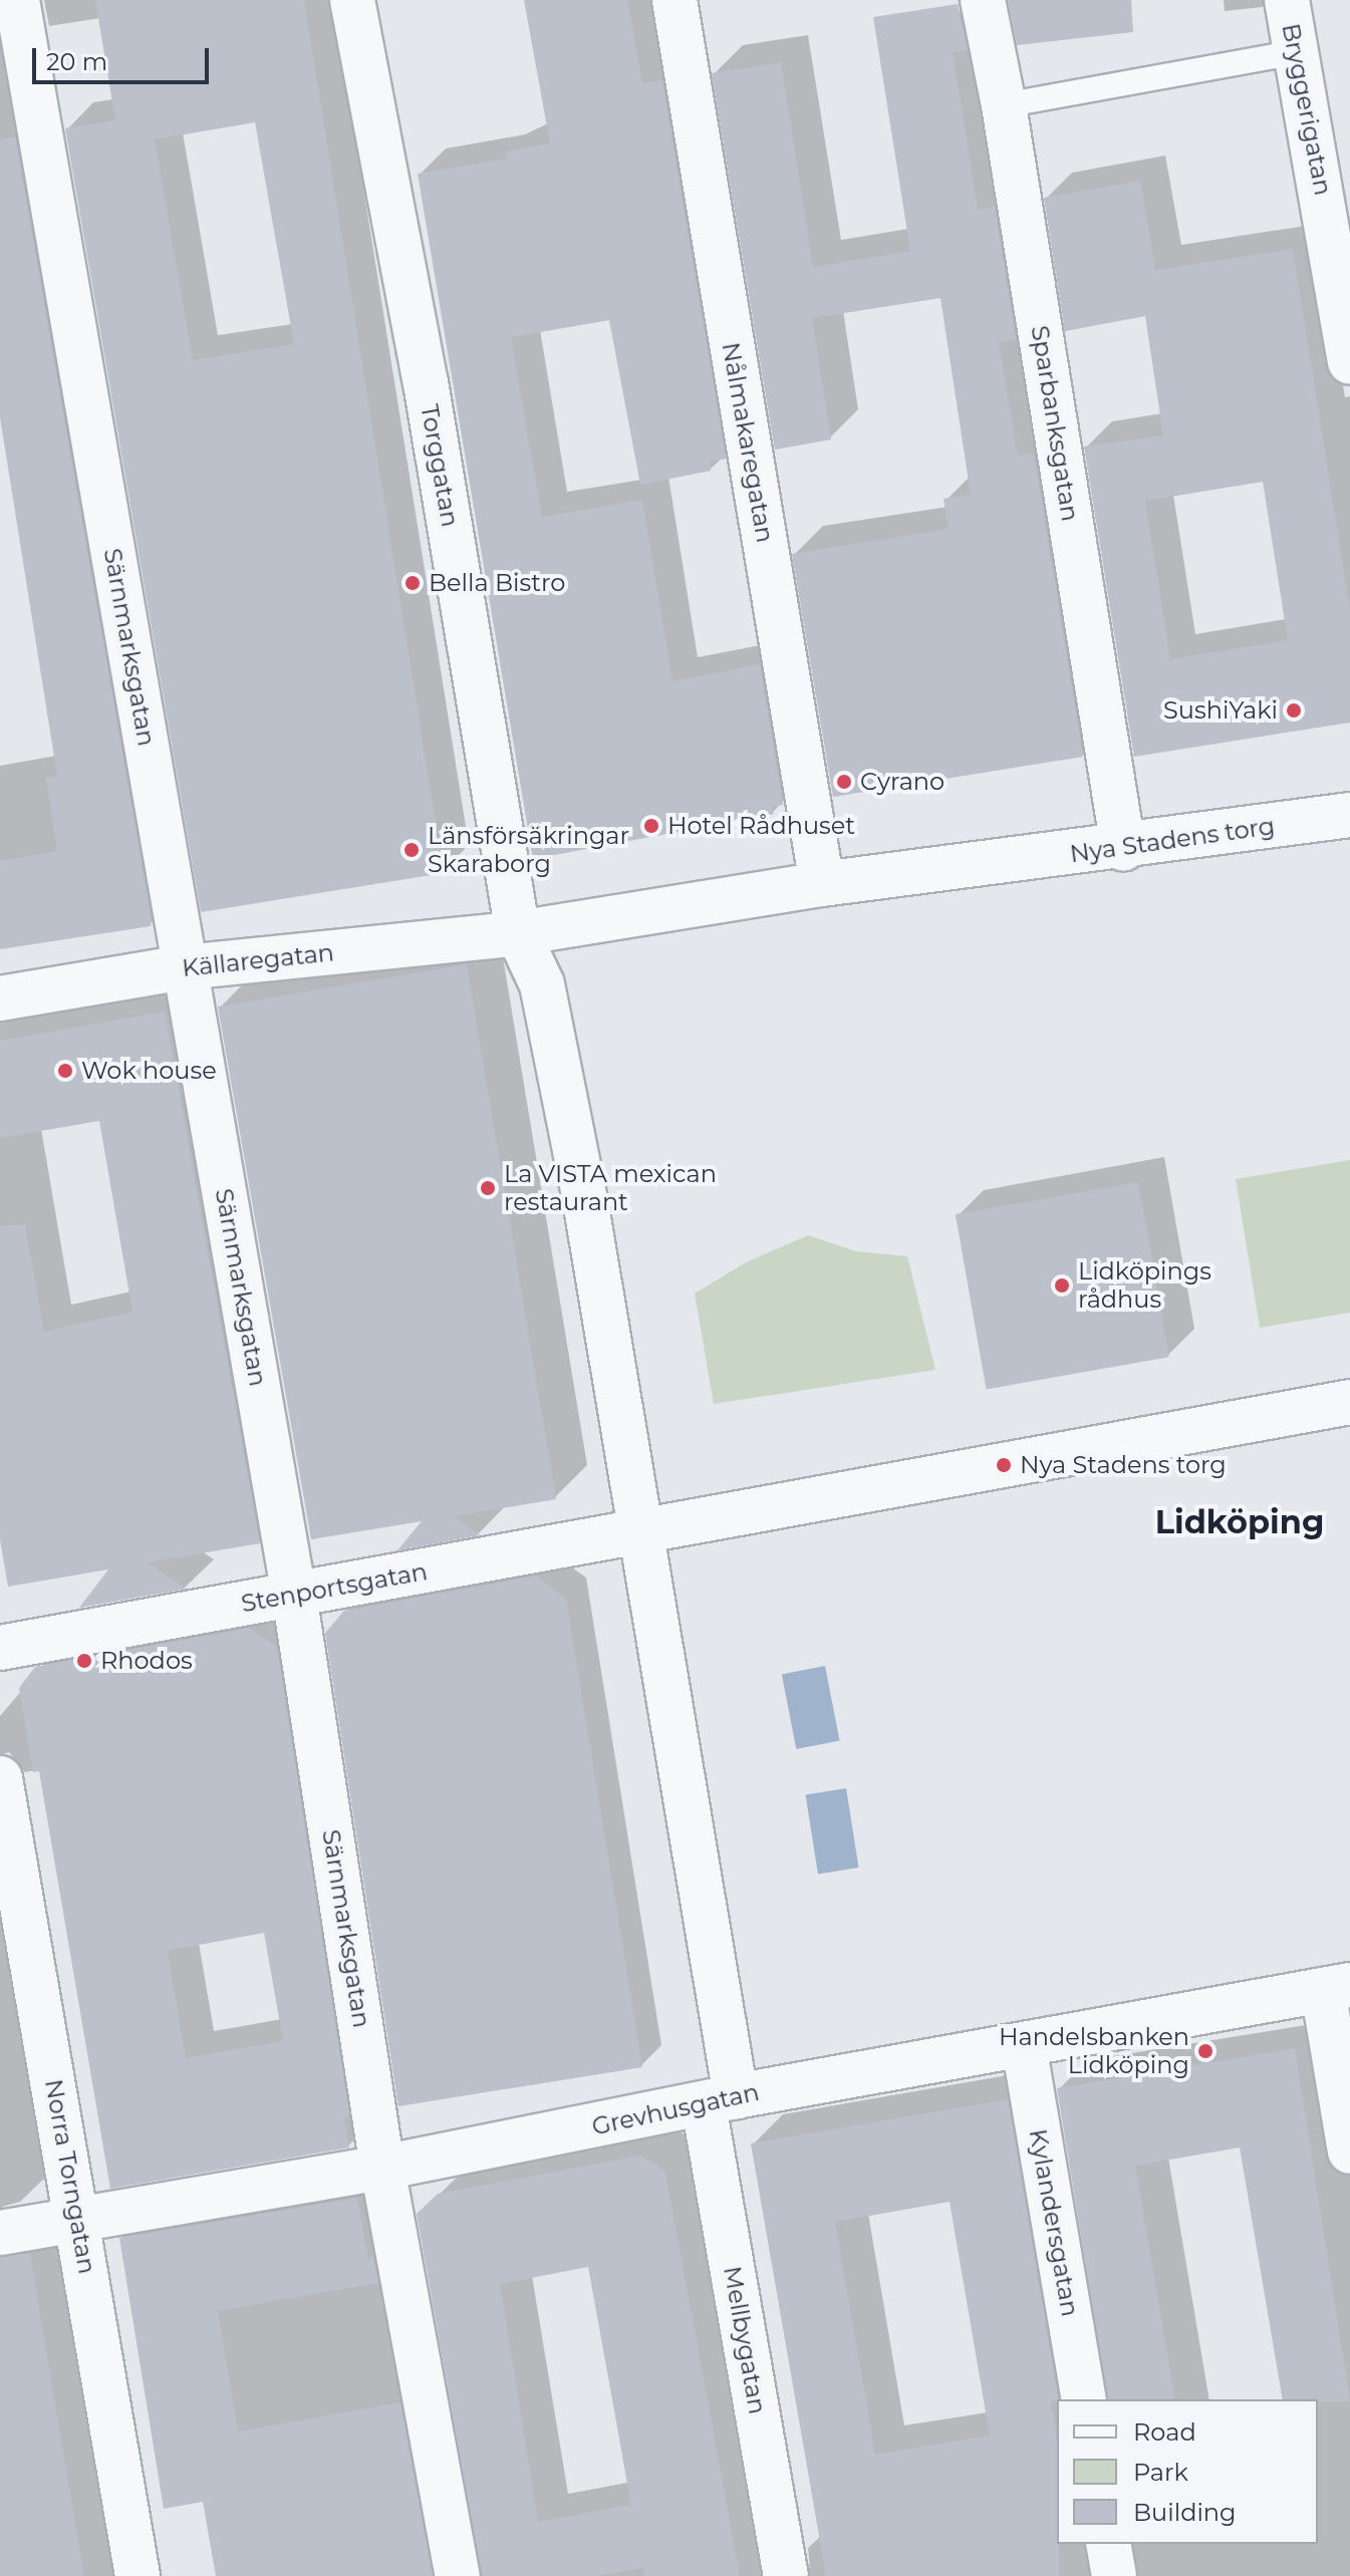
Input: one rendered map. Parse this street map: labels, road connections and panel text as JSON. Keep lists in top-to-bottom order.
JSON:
{
  "streets": {
    "street": [
      "Bryggerigatan",
      "Sparbanksgatan",
      "Nålmakaregatan",
      "Torggatan",
      "Särnmarksgatan",
      "Nya Stadens torg",
      "Källaregatan",
      "Stenportsgatan",
      "Grevhusgatan",
      "Norra Torngatan",
      "Kylandersgatan",
      "Mellbygatan"
    ]
  },
  "crossings": [
    ["Sparbanksgatan", "Nya Stadens torg"],
    ["Nålmakaregatan", "Nya Stadens torg"],
    ["Torggatan", "Nya Stadens torg"],
    ["Torggatan", "Källaregatan"],
    ["Torggatan", "Stenportsgatan"],
    ["Torggatan", "Mellbygatan"],
    ["Särnmarksgatan", "Källaregatan"],
    ["Särnmarksgatan", "Stenportsgatan"],
    ["Särnmarksgatan", "Grevhusgatan"],
    ["Nya Stadens torg", "Källaregatan"],
    ["Stenportsgatan", "Mellbygatan"],
    ["Grevhusgatan", "Norra Torngatan"],
    ["Grevhusgatan", "Kylandersgatan"],
    ["Grevhusgatan", "Mellbygatan"]
  ],
  "districts": ["Lidköping"],
  "places": [
    "Bella Bistro",
    "SushiYaki",
    "Cyrano",
    "Hotel Rådhuset",
    "Länsförsäkringar Skaraborg",
    "Wok house",
    "La VISTA mexican restaurant",
    "Lidköpings rådhus",
    "Nya Stadens torg",
    "Rhodos",
    "Handelsbanken Lidköping"
  ],
  "legend": ["Road", "Park", "Building"],
  "scale_bar": "20 m"
}
